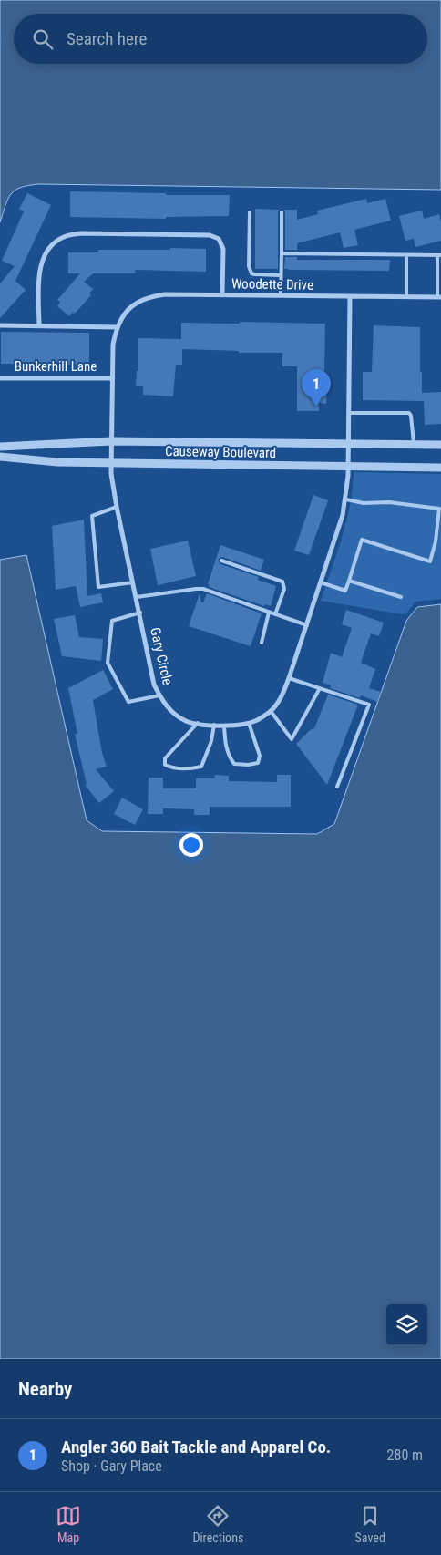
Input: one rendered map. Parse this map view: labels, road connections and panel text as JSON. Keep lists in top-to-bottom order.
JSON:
{
  "streets": {
    "street": [
      "Woodette Drive",
      "Bunkerhill Lane",
      "Causeway Boulevard",
      "Gary Circle"
    ]
  },
  "crossings": [
    ["Woodette Drive", "Gary Circle"],
    ["Bunkerhill Lane", "Gary Circle"],
    ["Causeway Boulevard", "Gary Circle"]
  ],
  "page": {
    "search": "Search here",
    "pins": "1",
    "heading": "Nearby",
    "list": [
      {
        "mark": "1",
        "name": "Angler 360 Bait Tackle and Apparel Co.",
        "note": "Shop · Gary Place",
        "value": "280 m"
      }
    ],
    "nav": ["Map", "Directions", "Saved"]
  }
}
